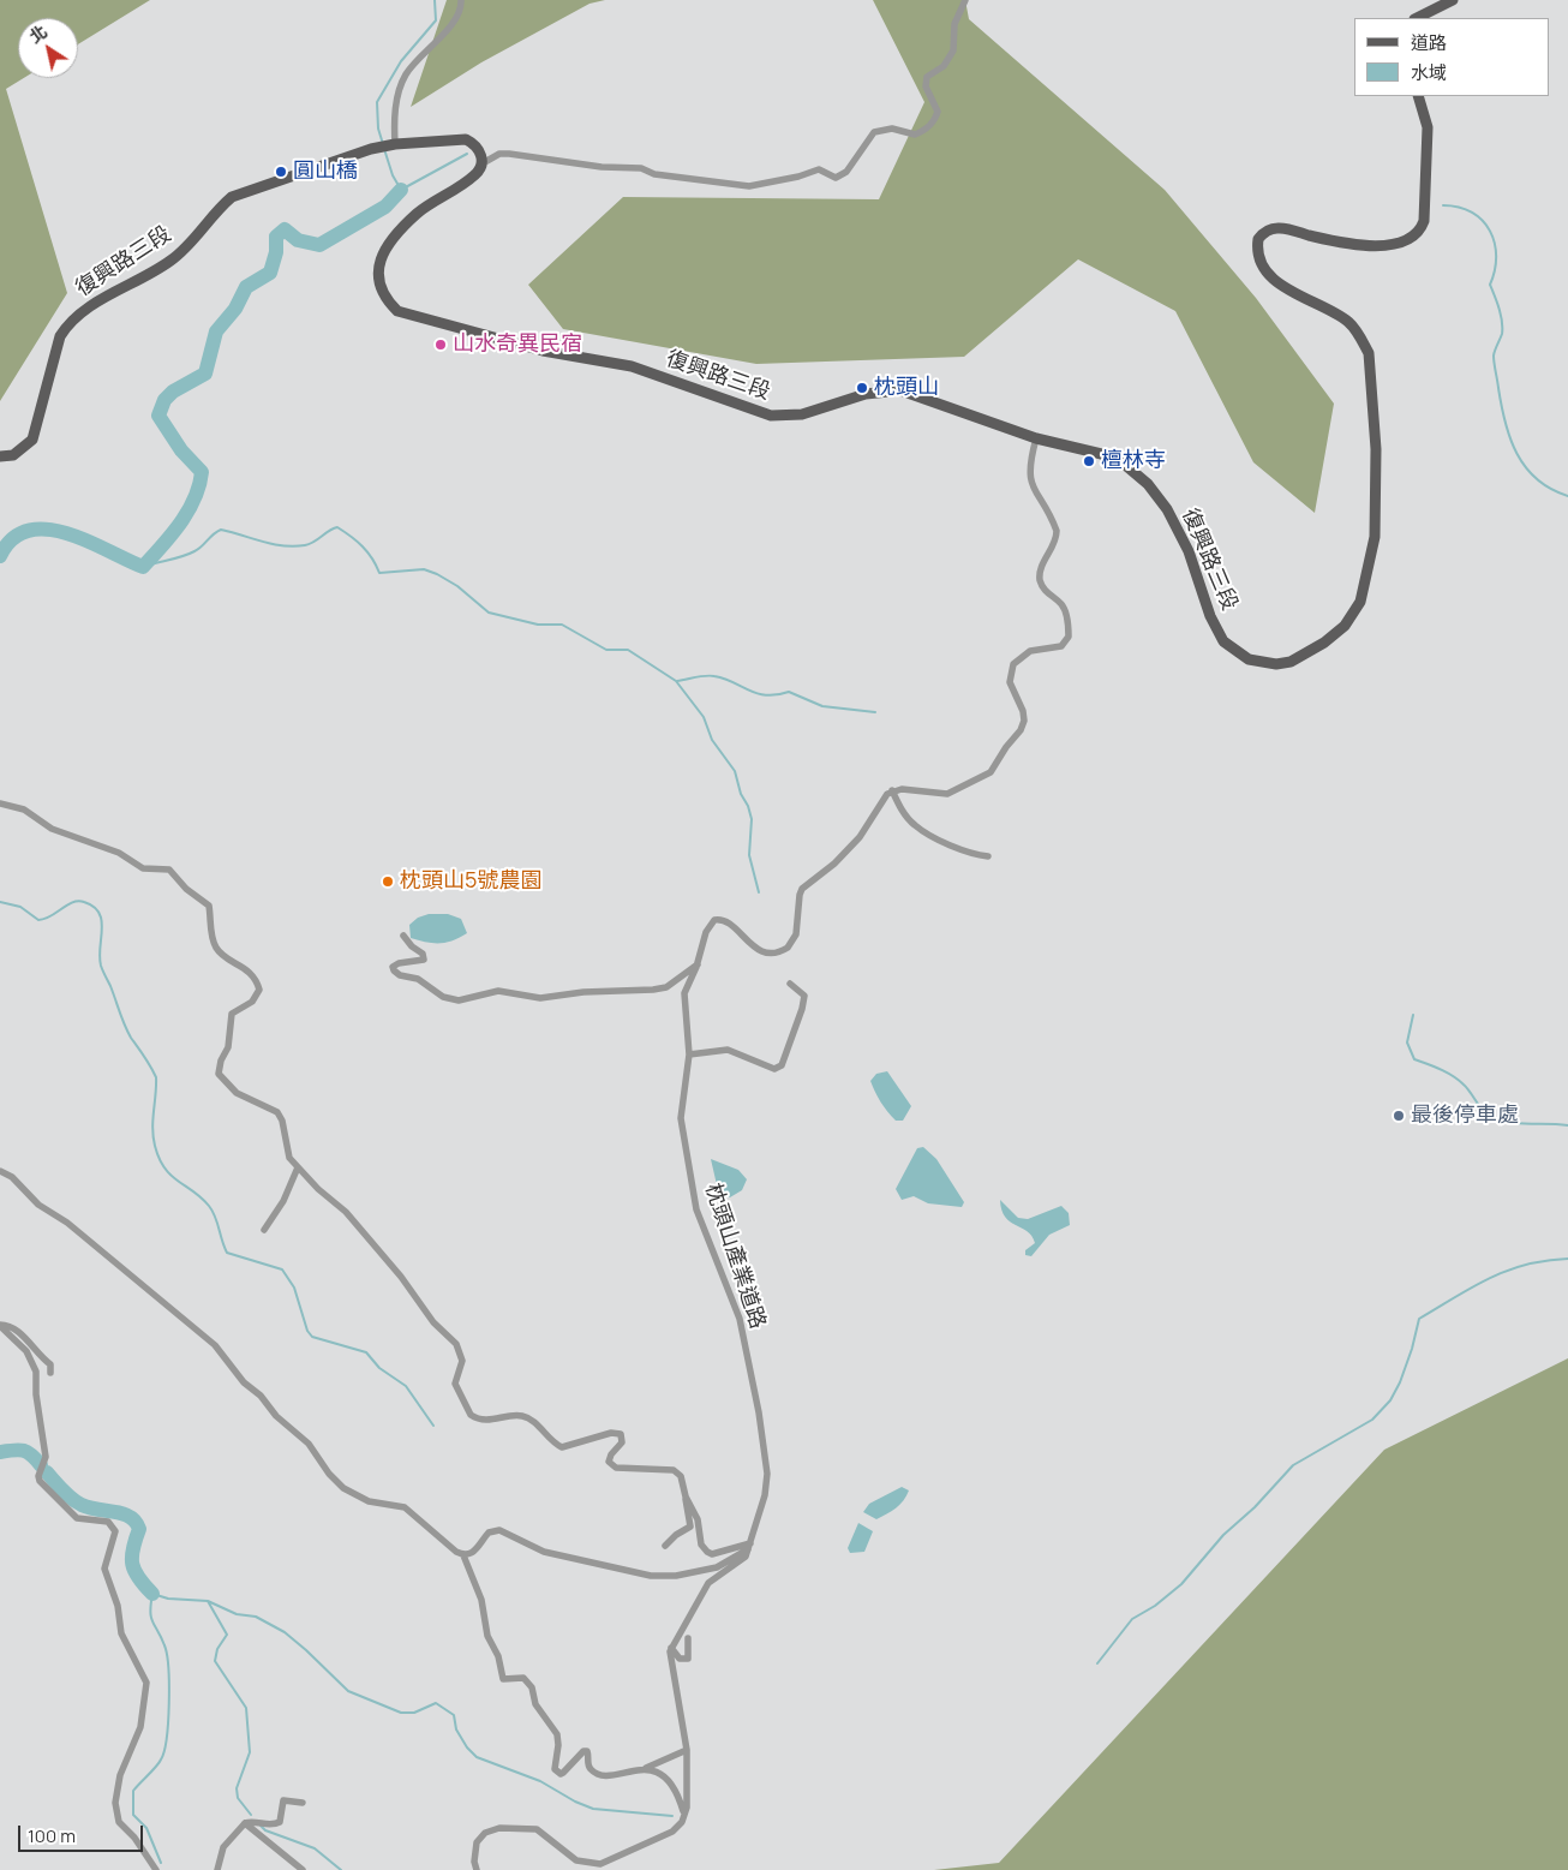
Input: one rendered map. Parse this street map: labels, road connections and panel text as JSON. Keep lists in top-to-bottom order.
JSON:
{
  "streets": {
    "main road": ["復興路三段"],
    "street": ["枕頭山產業道路"]
  },
  "places": [
    "圓山橋",
    "山水奇異民宿",
    "枕頭山",
    "檀林寺",
    "枕頭山5號農園",
    "最後停車處"
  ],
  "legend": ["道路", "水域"],
  "scale_bar": "100 m",
  "north": "top left"
}
